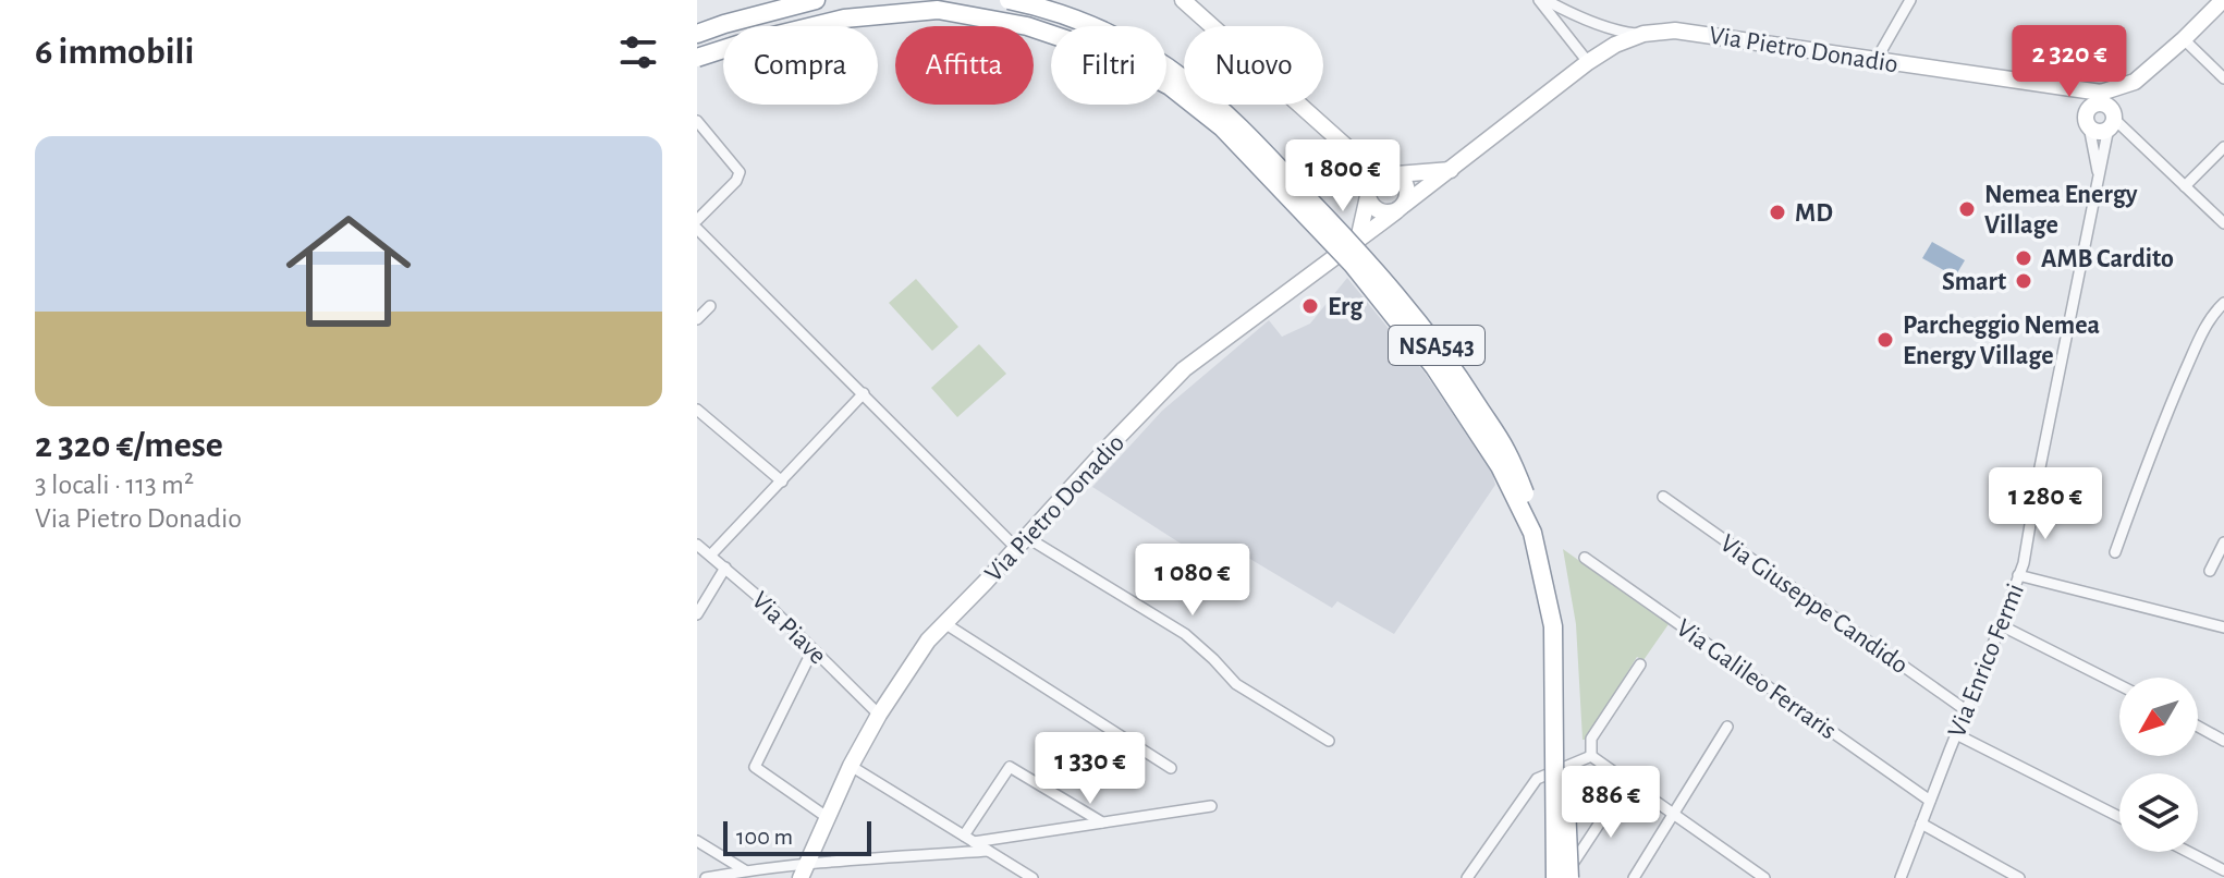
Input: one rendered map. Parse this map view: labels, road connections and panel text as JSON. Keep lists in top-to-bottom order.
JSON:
{
  "streets": {
    "highway": ["NSA543"],
    "main road": ["Via Pietro Donadio"],
    "street": [
      "Via Giuseppe Candido",
      "Via Piave",
      "Via Enrico Fermi",
      "Via Galileo Ferraris"
    ]
  },
  "crossings": [
    ["Via Pietro Donadio", "Via Piave"],
    ["Via Pietro Donadio", "Via Enrico Fermi"],
    ["Via Giuseppe Candido", "Via Enrico Fermi"],
    ["Via Enrico Fermi", "Via Galileo Ferraris"]
  ],
  "places": [
    "Nemea Energy Village",
    "MD",
    "AMB Cardito",
    "Smart",
    "Erg",
    "Parcheggio Nemea Energy Village"
  ],
  "scale_bar": "100 m",
  "north": "bottom left",
  "page": {
    "heading": "6 immobili",
    "price": [
      "2 320 €",
      "1 800 €",
      "1 280 €",
      "1 080 €",
      "1 330 €",
      "886 €"
    ],
    "chip": [
      "Compra",
      "Affitta",
      "Filtri",
      "Nuovo"
    ],
    "list": [
      {
        "name": "2 320 €/mese",
        "note": "3 locali · 113 m² · Via Pietro Donadio"
      }
    ],
    "scale": "100 m"
  }
}
